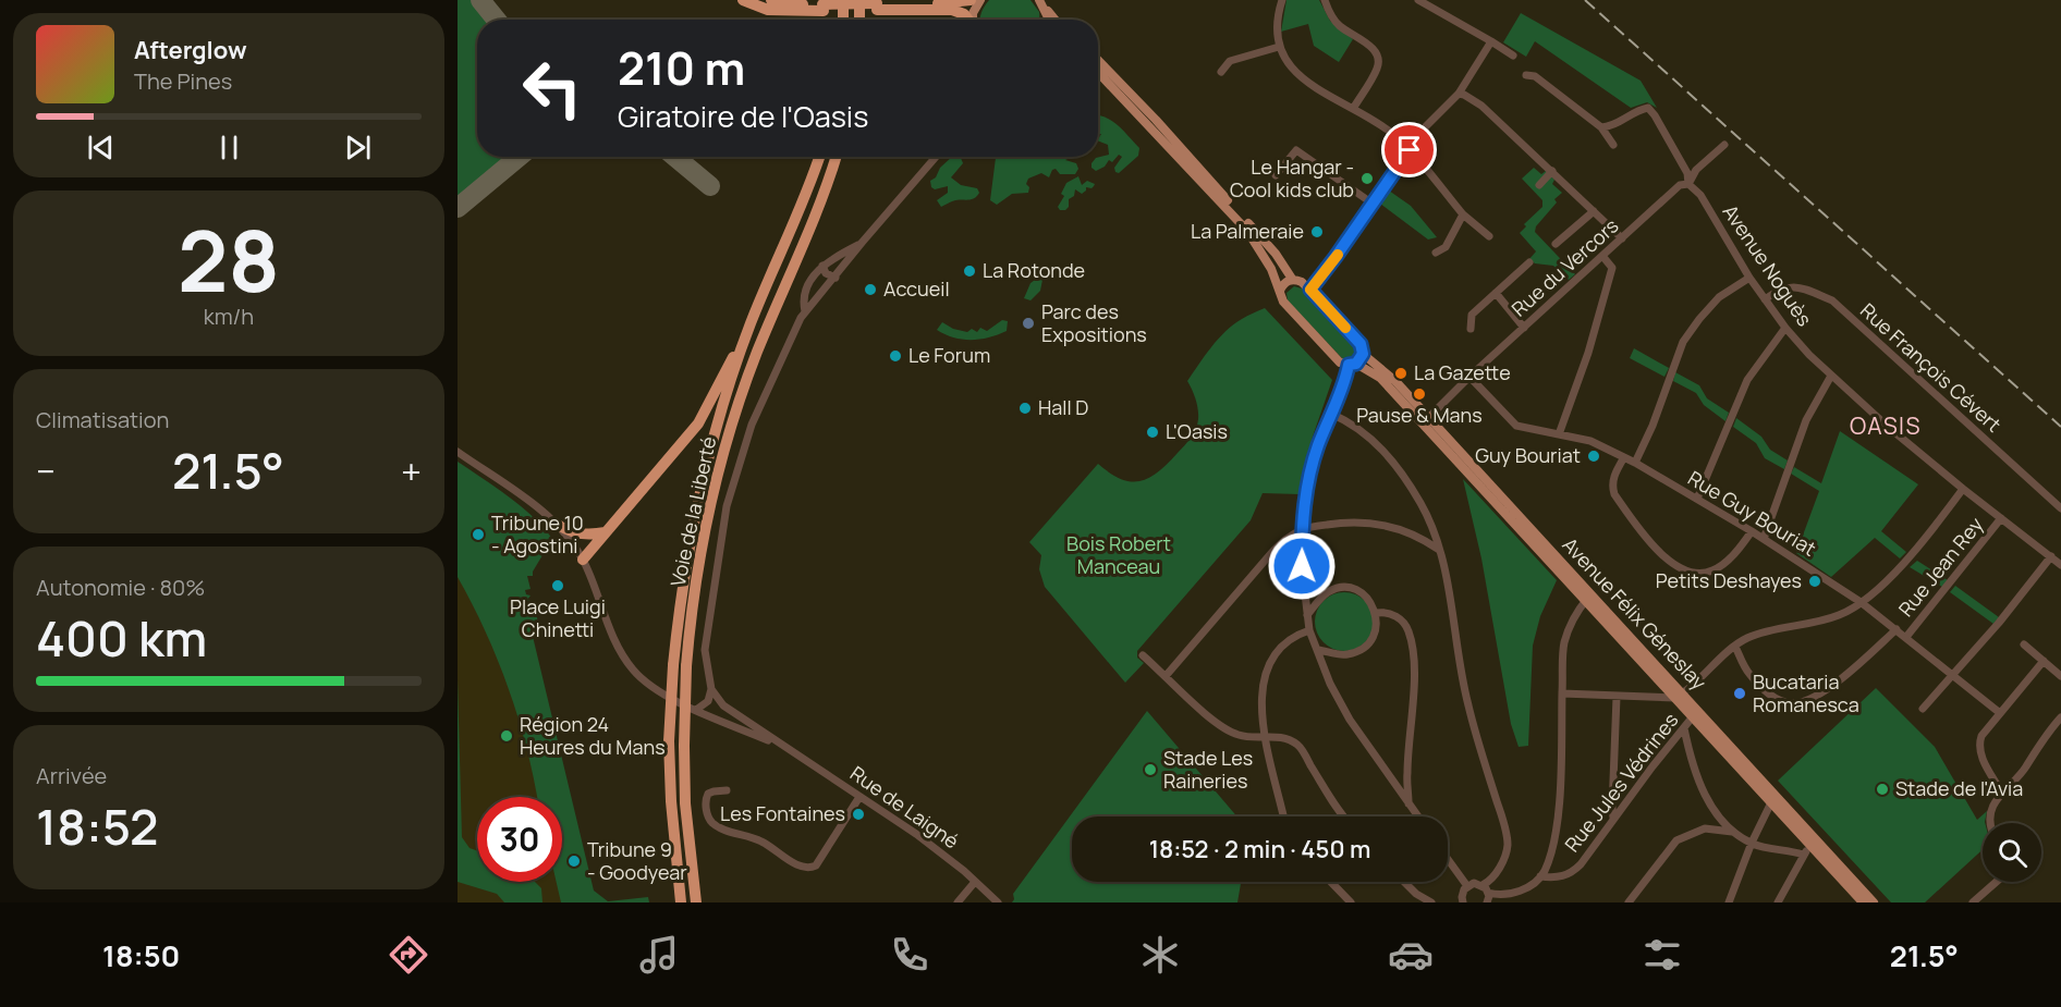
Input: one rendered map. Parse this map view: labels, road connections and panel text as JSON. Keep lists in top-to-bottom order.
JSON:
{
  "streets": {
    "highway": ["Voie de la Liberté"],
    "main road": ["Avenue Félix Géneslay"],
    "street": [
      "Avenue Noguès",
      "Rue du Vercors",
      "Rue François Cévert",
      "Rue Guy Bouriat",
      "Rue Jean Rey",
      "Rue Jules Védrines",
      "Rue de Laigné"
    ]
  },
  "crossings": [
    ["Avenue Noguès", "Rue du Vercors"],
    ["Avenue Noguès", "Rue François Cévert"],
    ["Avenue Noguès", "Rue Jean Rey"],
    ["Rue du Vercors", "Rue Guy Bouriat"],
    ["Rue du Vercors", "Avenue Félix Géneslay"],
    ["Rue Guy Bouriat", "Rue Jean Rey"],
    ["Avenue Félix Géneslay", "Rue Jules Védrines"]
  ],
  "districts": ["OASIS"],
  "parks": ["Bois Robert Manceau"],
  "places": [
    "Le Hangar - Cool kids club",
    "La Palmeraie",
    "La Rotonde",
    "Accueil",
    "Parc des Expositions",
    "Le Forum",
    "La Gazette",
    "Pause & Mans",
    "Hall D",
    "L'Oasis",
    "Guy Bouriat",
    "Tribune 10 - Agostini",
    "Petits Deshayes",
    "Place Luigi Chinetti",
    "Bucataria Romanesca",
    "Région 24 Heures du Mans",
    "Stade Les Raineries",
    "Stade de l'Avia",
    "Les Fontaines",
    "Tribune 9 - Goodyear"
  ],
  "page": {
    "turn": ["210 m", "Giratoire de l'Oasis"],
    "song": ["Afterglow", "The Pines"],
    "tile": [
      ["28", "km/h"],
      "Climatisation",
      ["Autonomie · 80%", "400 km"],
      ["Arrivée", "18:52"]
    ],
    "heat": ["−", "21.5°", "+"],
    "limit": "30",
    "trip": "18:52 · 2 min · 450 m",
    "tabs": ["18:50", "21.5°"]
  }
}
